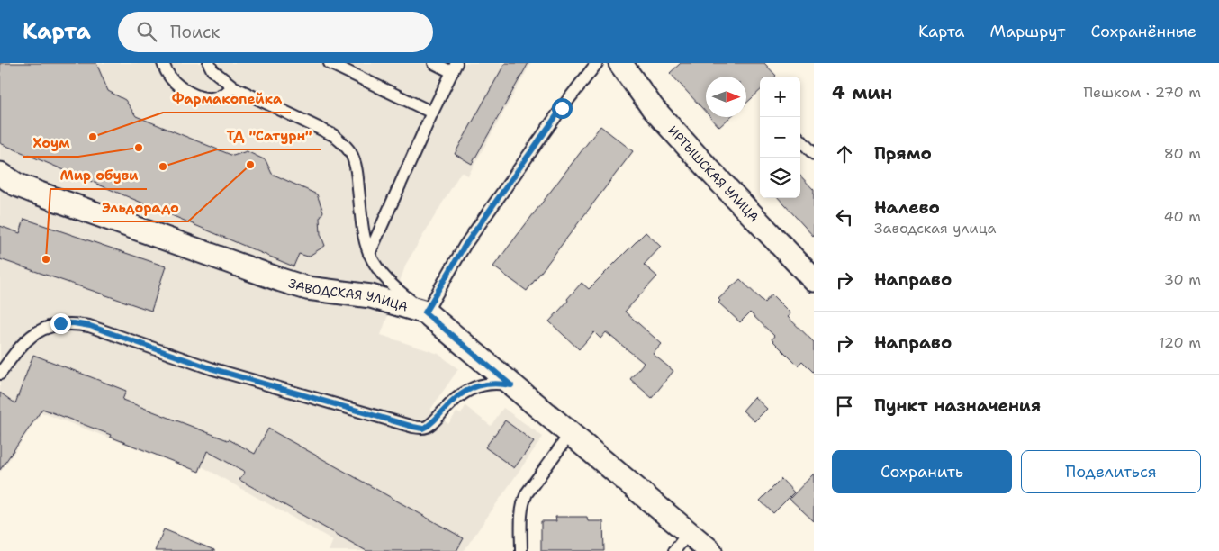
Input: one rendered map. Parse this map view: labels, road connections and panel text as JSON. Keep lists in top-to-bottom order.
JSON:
{
  "streets": {
    "street": ["ИРТЫШСКАЯ УЛИЦА", "ЗАВОДСКАЯ УЛИЦА"]
  },
  "places": [
    "Фармакопейка",
    "Хоум",
    "Эльдорадо",
    "ТД \"Сатурн\"",
    "Мир обуви"
  ],
  "north": "right",
  "page": {
    "header": "Карта",
    "search": "Поиск",
    "nav": ["Карта", "Маршрут", "Сохранённые"],
    "heading": ["4 мин", "Пешком · 270 m"],
    "map_buttons": ["+", "−"],
    "list": [
      ["Прямо", "80 m"],
      ["Налево", "Заводская улица", "40 m"],
      ["Направо", "30 m"],
      ["Направо", "120 m"],
      "Пункт назначения"
    ],
    "buttons": ["Сохранить", "Поделиться"]
  }
}
